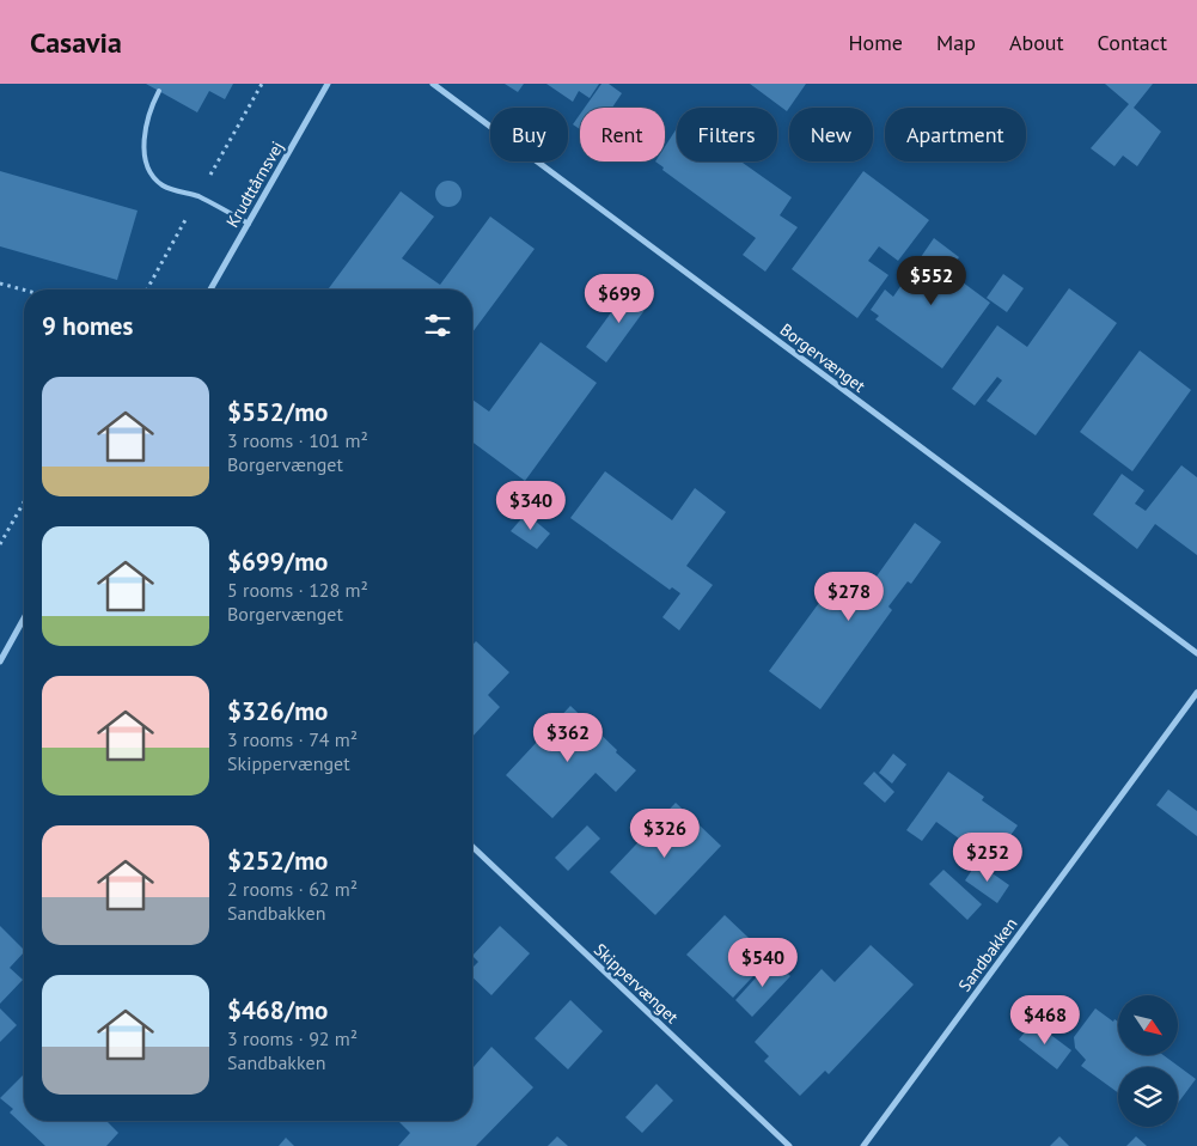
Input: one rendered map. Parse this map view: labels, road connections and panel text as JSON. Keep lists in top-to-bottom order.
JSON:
{
  "streets": {
    "street": [
      "Krudttårnsvej",
      "Borgervænget",
      "Sandbakken",
      "Skippervænget"
    ]
  },
  "north": "bottom right",
  "page": {
    "header": "Casavia",
    "nav": [
      "Home",
      "Map",
      "About",
      "Contact"
    ],
    "chip": [
      "Buy",
      "Rent",
      "Filters",
      "New",
      "Apartment"
    ],
    "price": [
      "$552",
      "$699",
      "$340",
      "$278",
      "$362",
      "$326",
      "$252",
      "$540",
      "$468"
    ],
    "heading": "9 homes",
    "list": [
      {
        "name": "$552/mo",
        "note": "3 rooms · 101 m² · Borgervænget"
      },
      {
        "name": "$699/mo",
        "note": "5 rooms · 128 m² · Borgervænget"
      },
      {
        "name": "$326/mo",
        "note": "3 rooms · 74 m² · Skippervænget"
      },
      {
        "name": "$252/mo",
        "note": "2 rooms · 62 m² · Sandbakken"
      },
      {
        "name": "$468/mo",
        "note": "3 rooms · 92 m² · Sandbakken"
      }
    ]
  }
}
